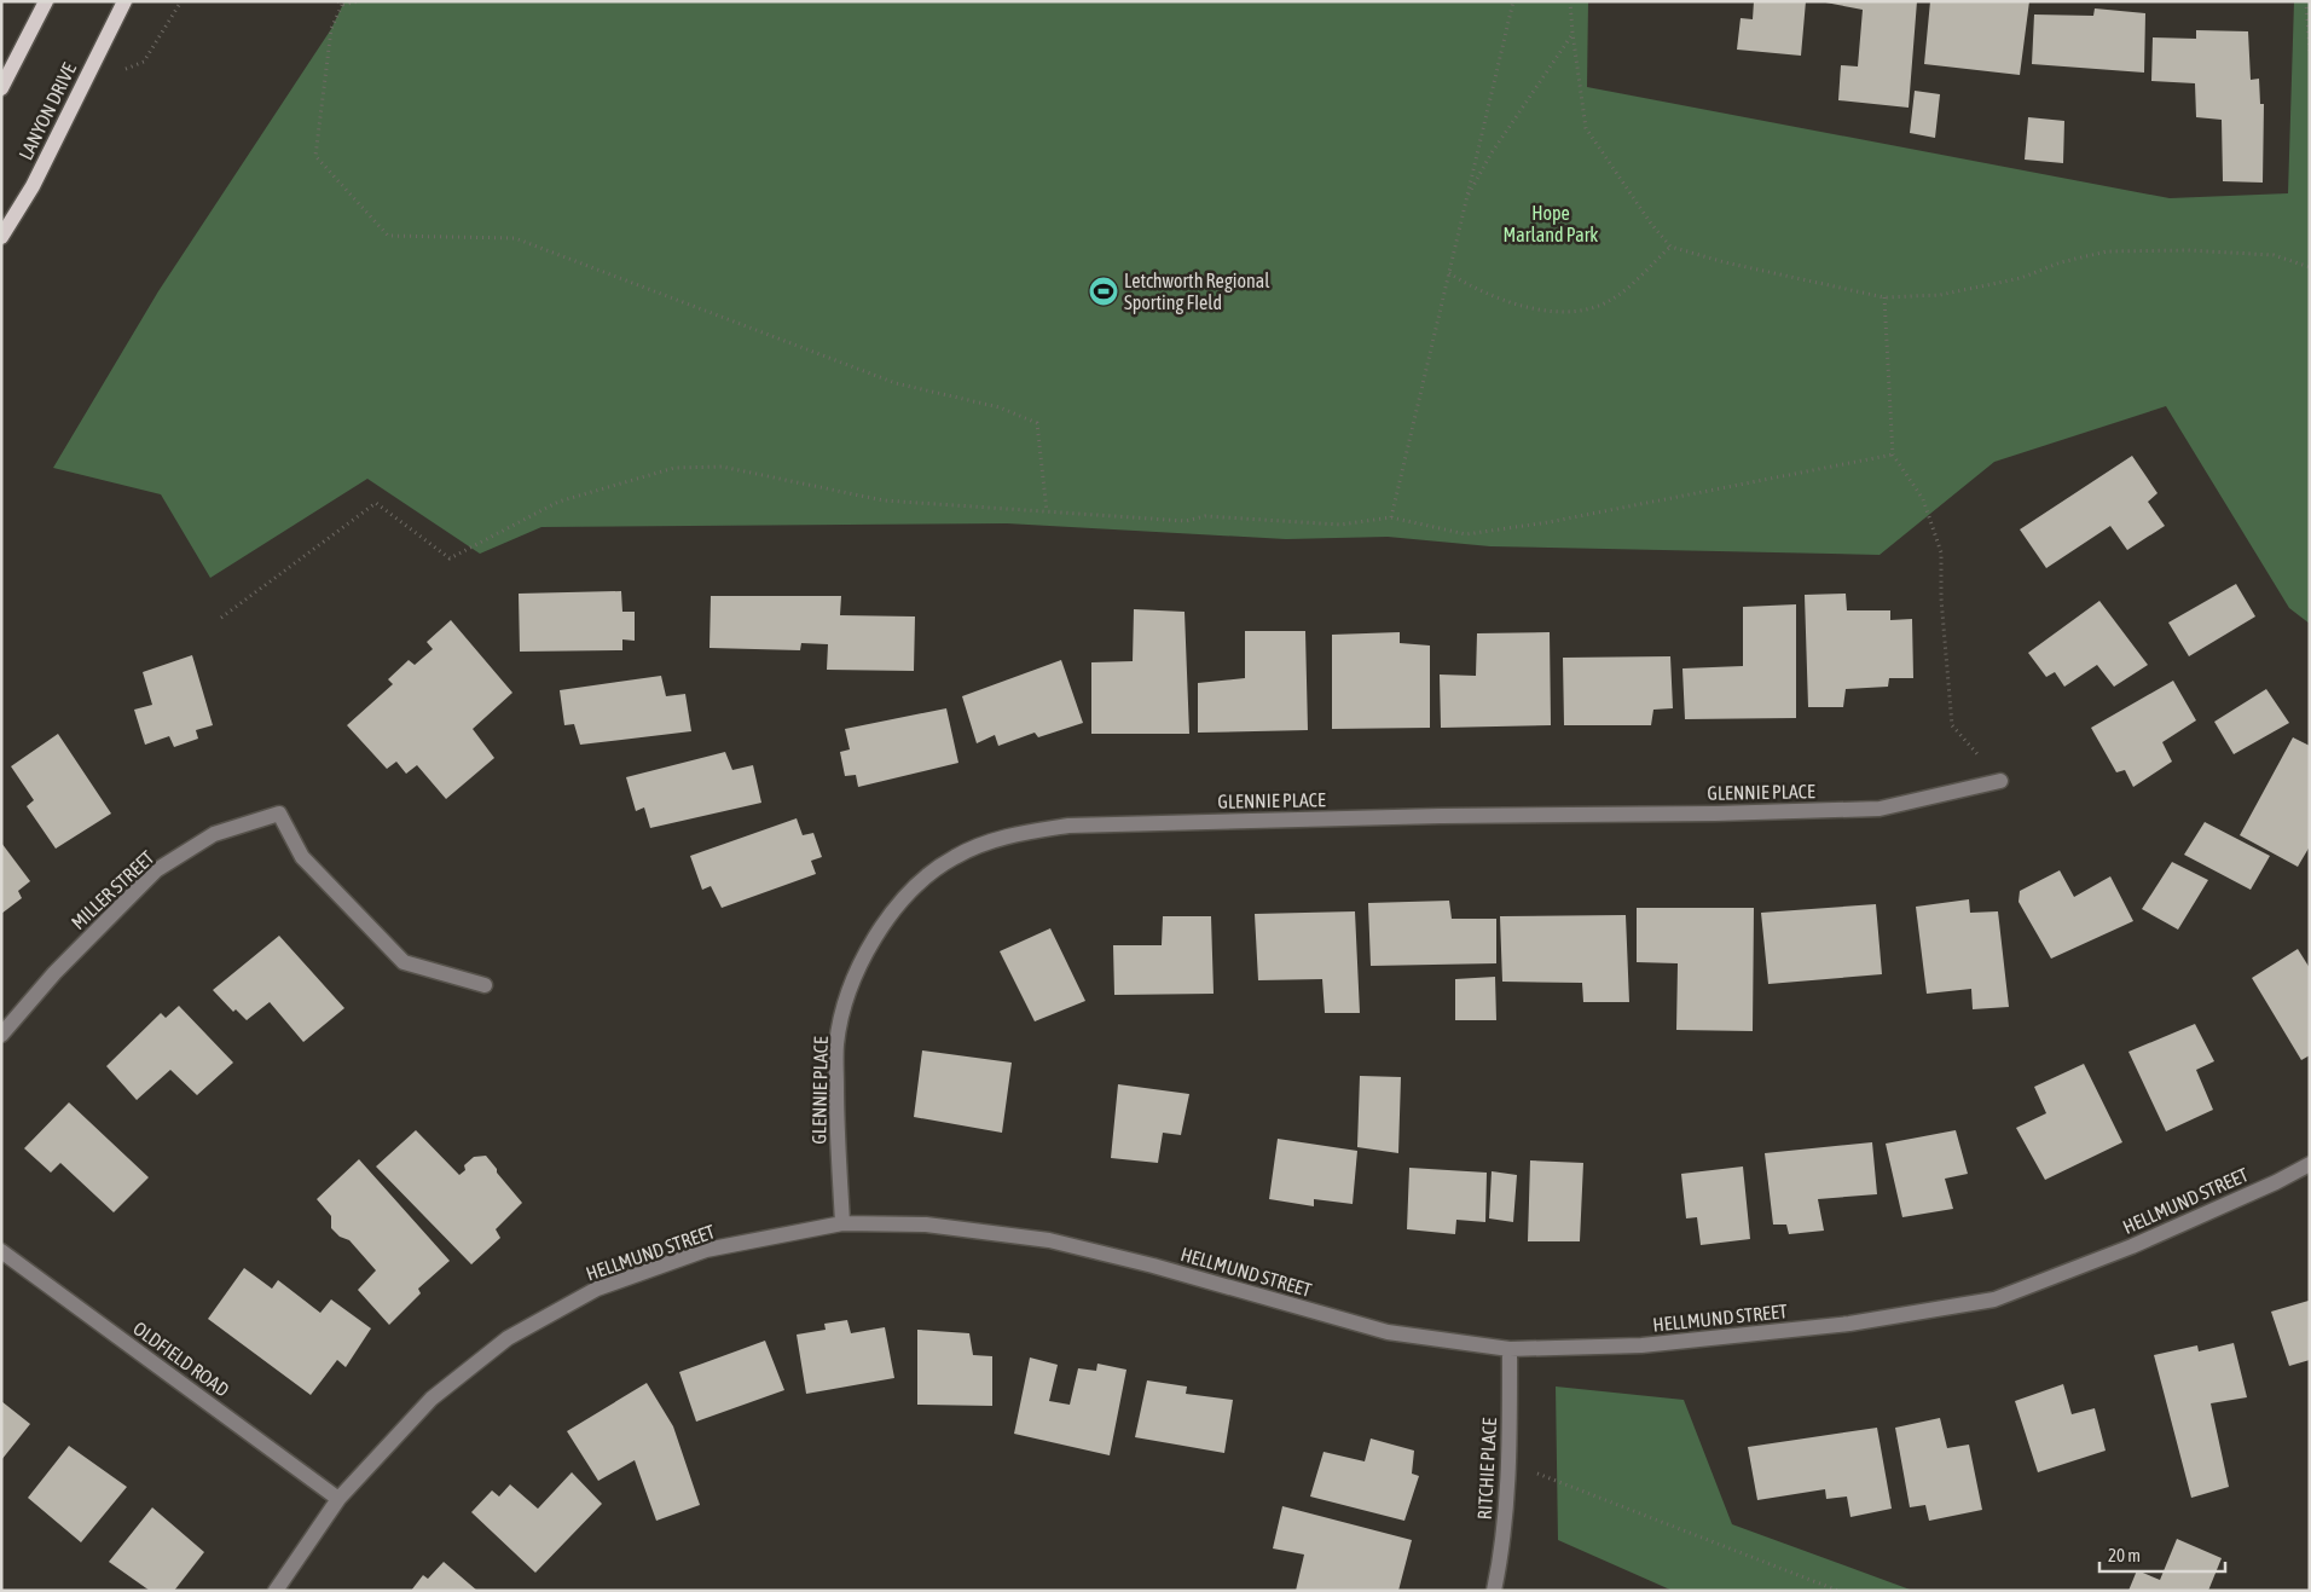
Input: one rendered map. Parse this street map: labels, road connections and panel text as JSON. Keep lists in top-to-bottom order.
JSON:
{
  "streets": {
    "main road": ["LANYON DRIVE"],
    "street": [
      "GLENNIE PLACE",
      "MILLER STREET",
      "HELLMUND STREET",
      "OLDFIELD ROAD",
      "RITCHIE PLACE"
    ]
  },
  "crossings": [
    ["GLENNIE PLACE", "HELLMUND STREET"],
    ["HELLMUND STREET", "OLDFIELD ROAD"],
    ["HELLMUND STREET", "RITCHIE PLACE"]
  ],
  "parks": ["Hope Marland Park"],
  "places": {
    "sports": ["Letchworth Regional Sporting FIeld"]
  },
  "scale_bar": "20 m"
}
